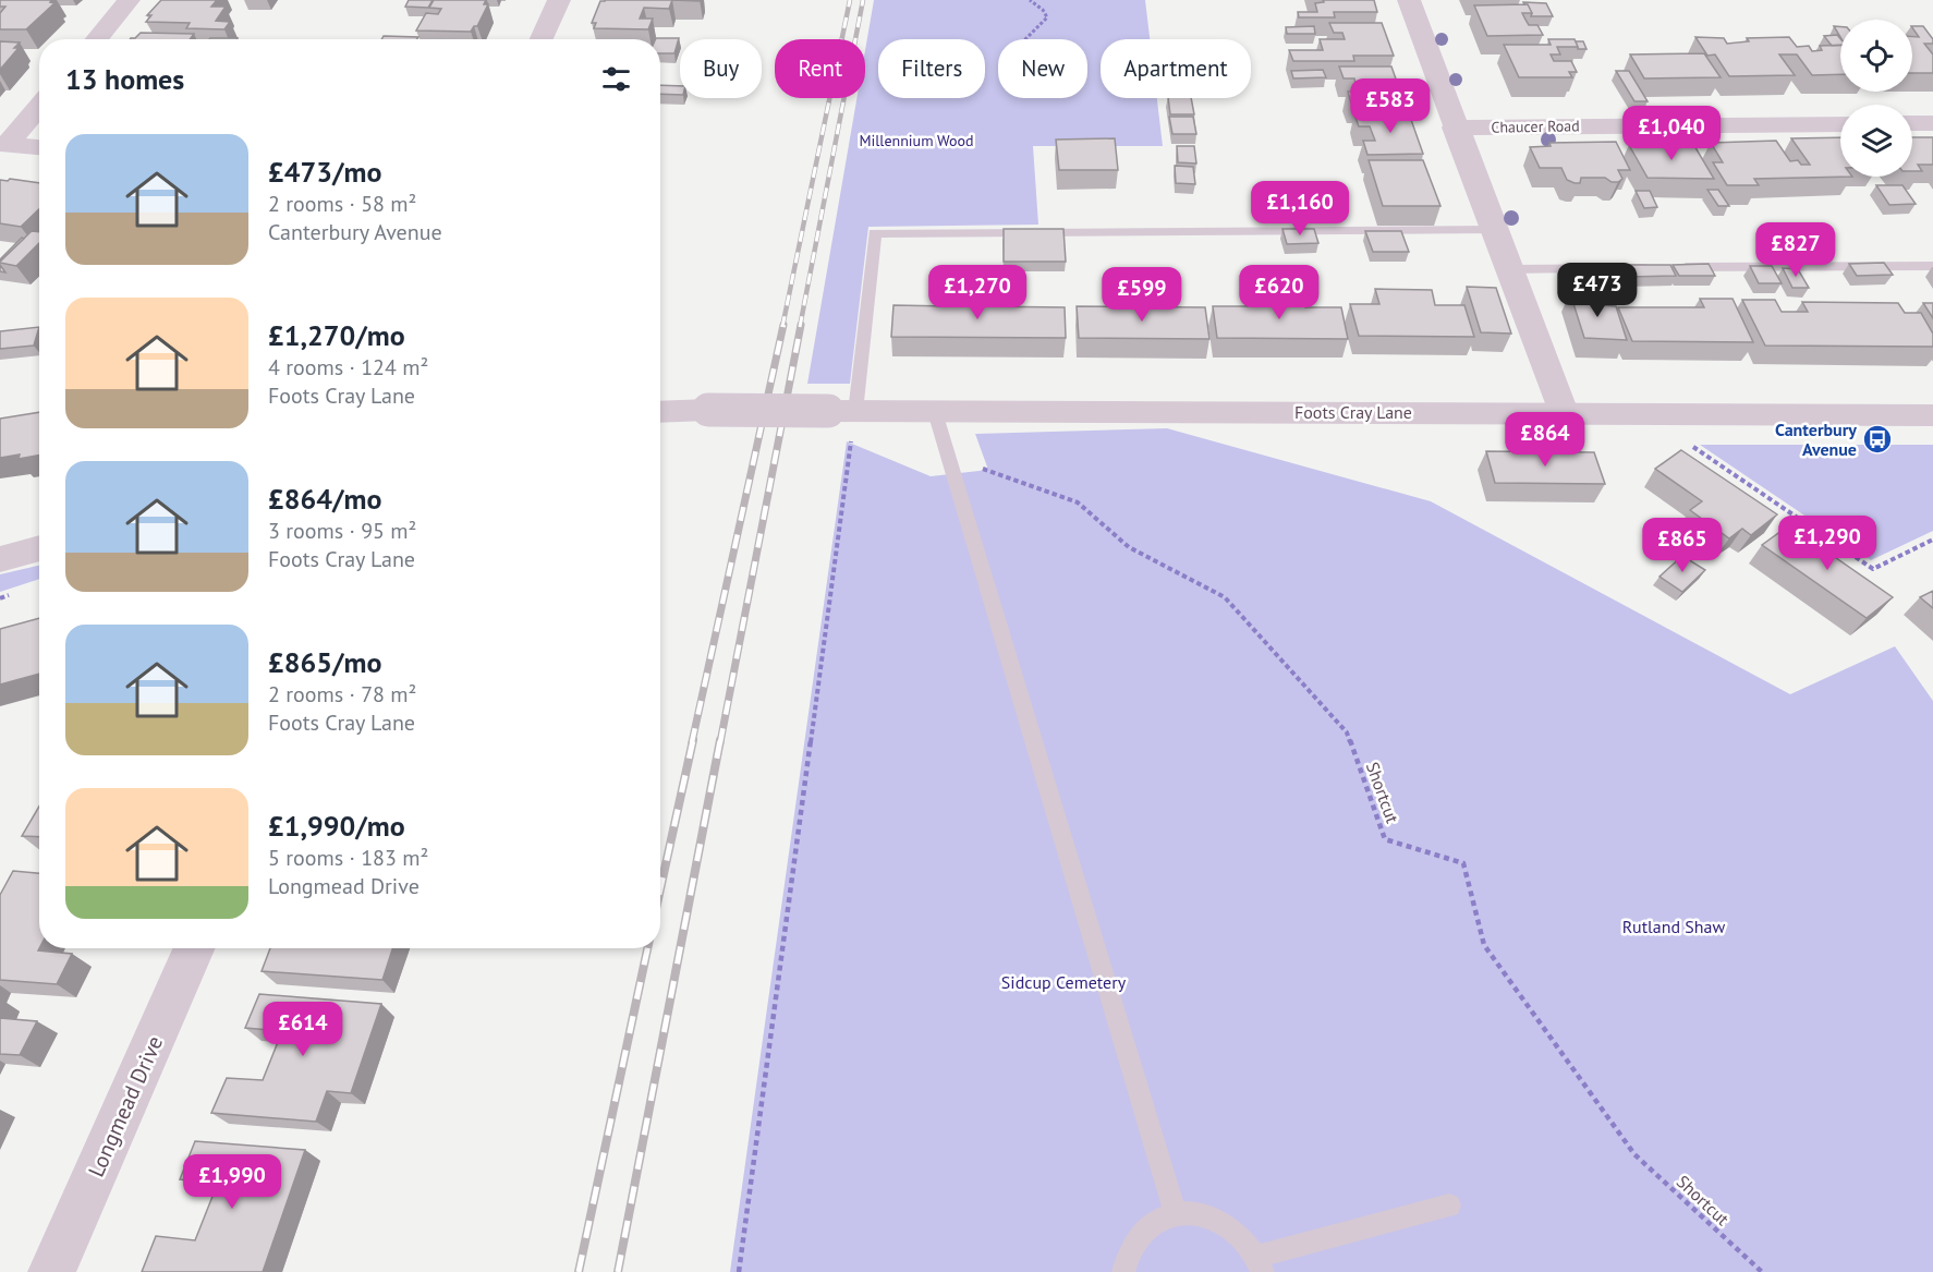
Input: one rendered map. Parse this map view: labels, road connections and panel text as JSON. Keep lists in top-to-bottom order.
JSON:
{
  "streets": {
    "street": ["Chaucer Road", "Foots Cray Lane", "Longmead Drive"],
    "path": ["Shortcut"]
  },
  "parks": ["Millennium Wood", "Rutland Shaw", "Sidcup Cemetery"],
  "places": {
    "bus stop": ["Canterbury Avenue"]
  },
  "page": {
    "chip": [
      "Buy",
      "Rent",
      "Filters",
      "New",
      "Apartment"
    ],
    "heading": "13 homes",
    "price": [
      "£583",
      "£1,040",
      "£1,160",
      "£827",
      "£473",
      "£1,270",
      "£620",
      "£599",
      "£864",
      "£1,290",
      "£865",
      "£614",
      "£1,990"
    ],
    "list": [
      {
        "name": "£473/mo",
        "note": "2 rooms · 58 m² · Canterbury Avenue"
      },
      {
        "name": "£1,270/mo",
        "note": "4 rooms · 124 m² · Foots Cray Lane"
      },
      {
        "name": "£864/mo",
        "note": "3 rooms · 95 m² · Foots Cray Lane"
      },
      {
        "name": "£865/mo",
        "note": "2 rooms · 78 m² · Foots Cray Lane"
      },
      {
        "name": "£1,990/mo",
        "note": "5 rooms · 183 m² · Longmead Drive"
      }
    ]
  }
}
